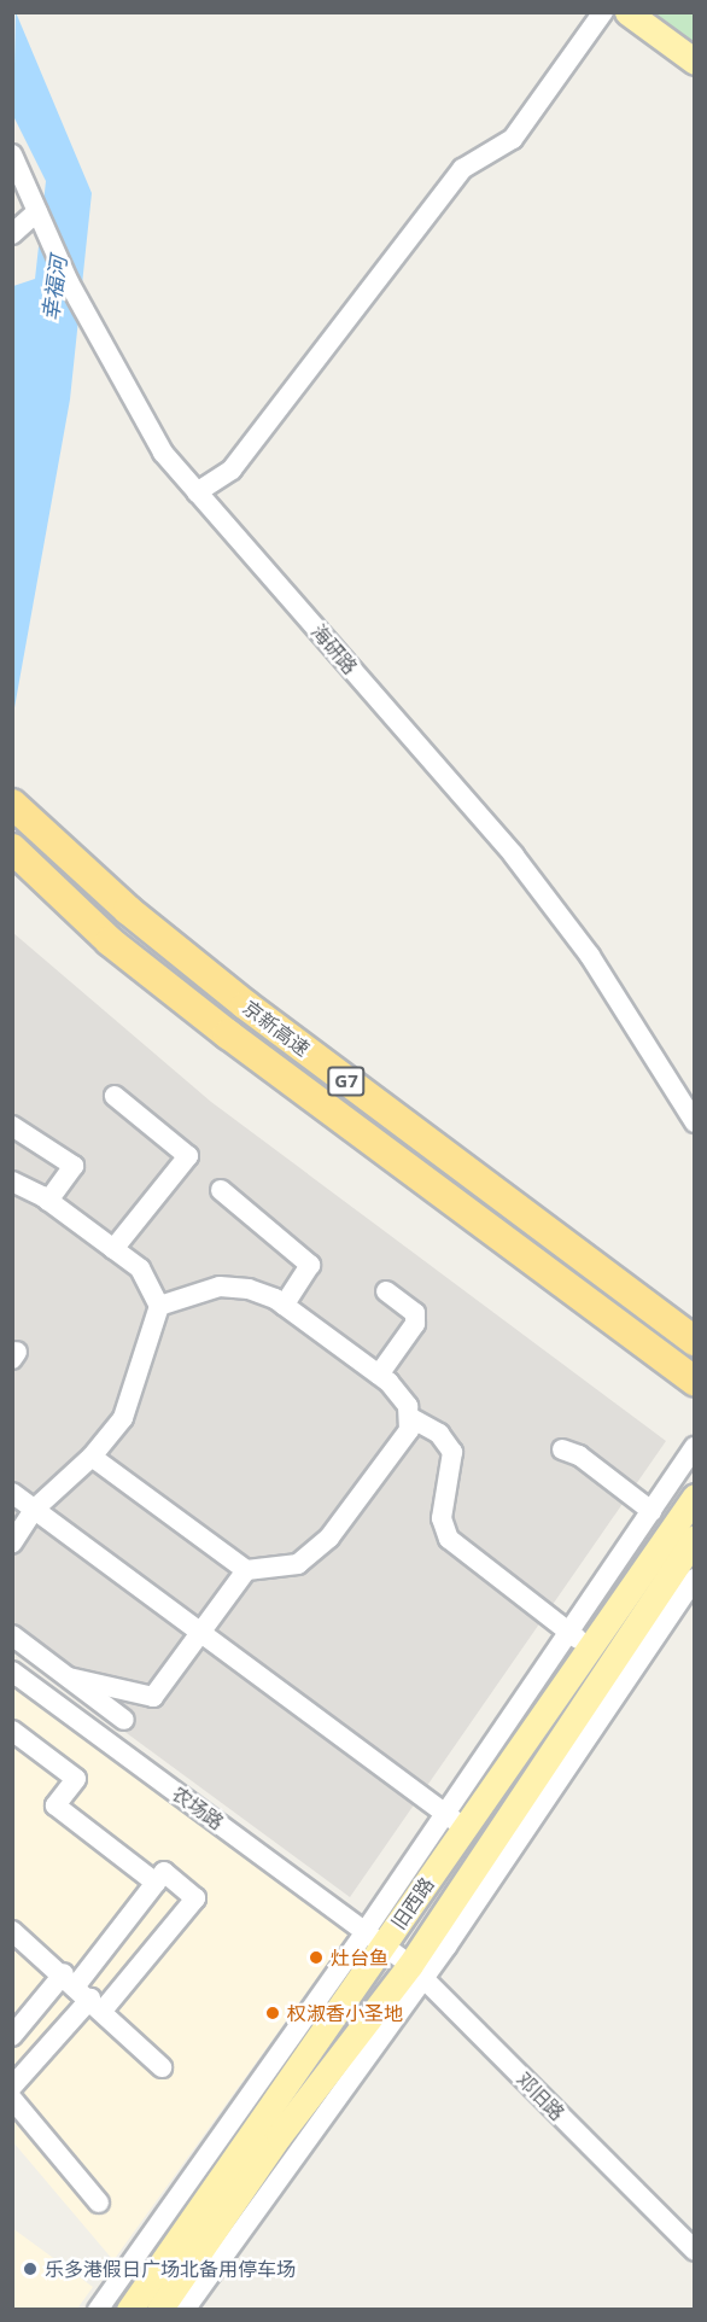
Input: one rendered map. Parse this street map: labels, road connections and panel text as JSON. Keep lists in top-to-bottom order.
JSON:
{
  "streets": {
    "highway": ["京新高速", "G7"],
    "main road": ["旧西路"],
    "street": ["海研路", "农场路", "邓旧路"]
  },
  "crossings": [
    ["农场路", "旧西路"],
    ["农场路", "邓旧路"],
    ["旧西路", "邓旧路"]
  ],
  "water": ["幸福河"],
  "places": ["灶台鱼", "权淑香小圣地", "乐多港假日广场北备用停车场"]
}
